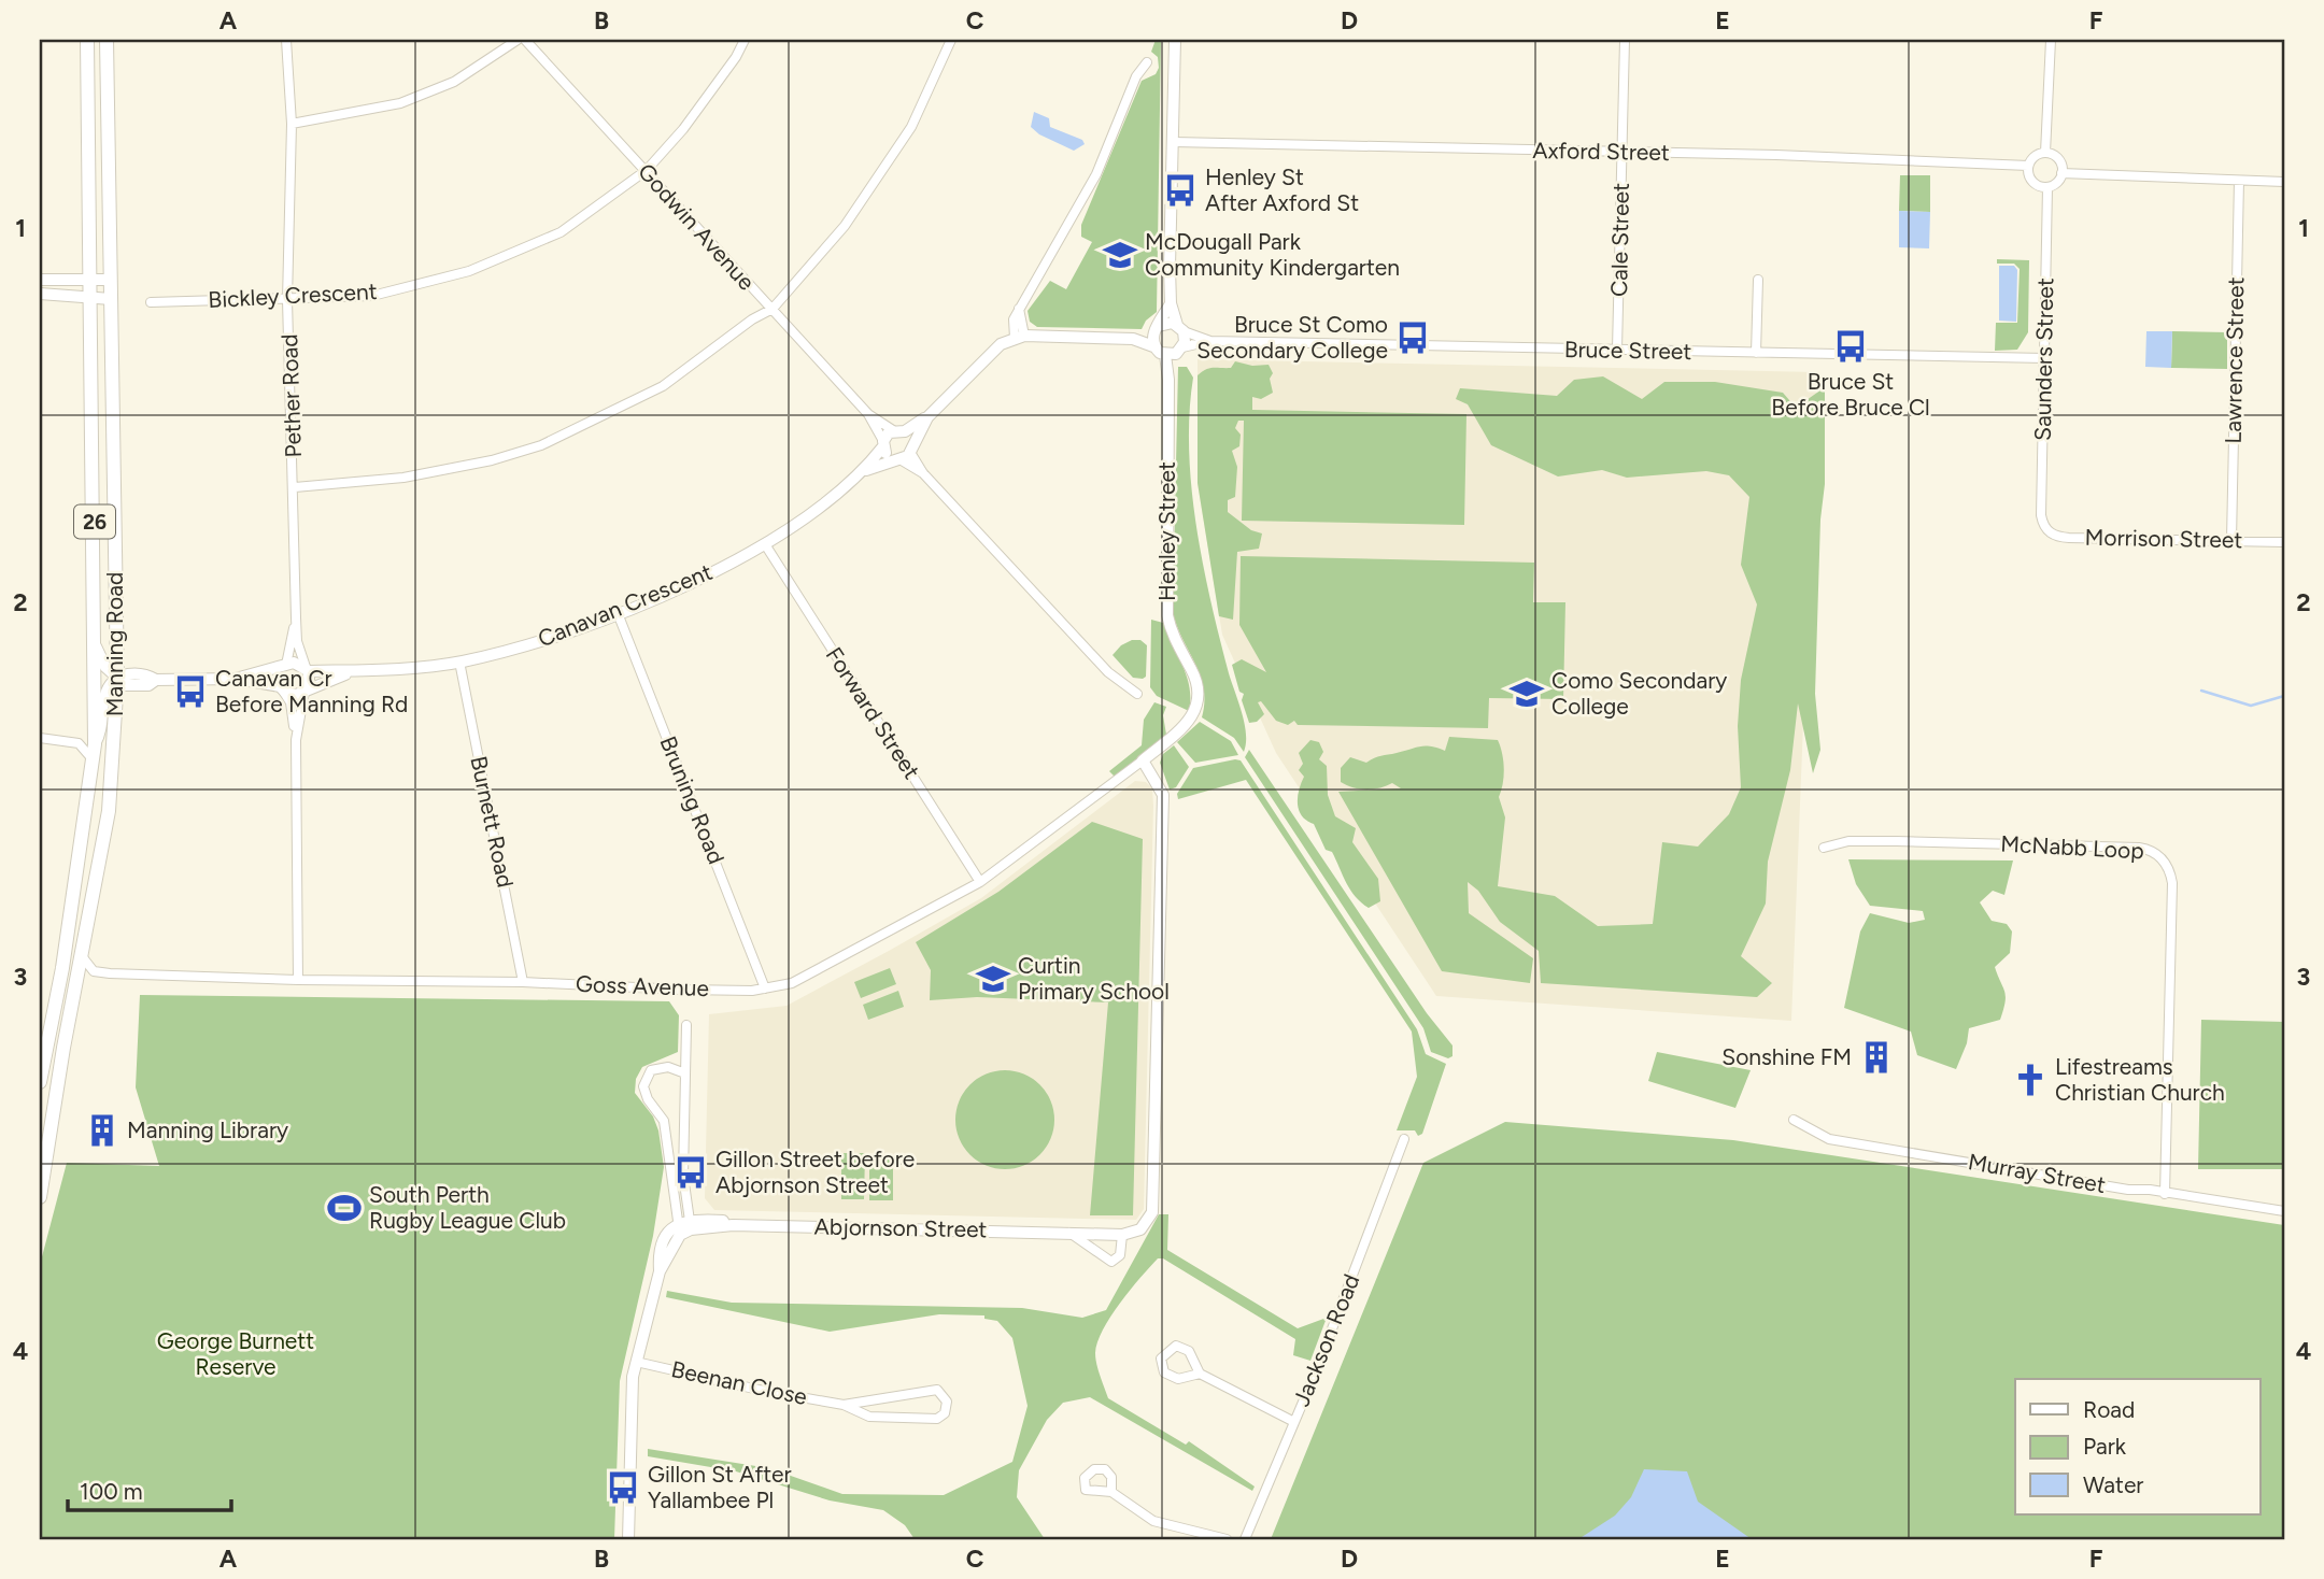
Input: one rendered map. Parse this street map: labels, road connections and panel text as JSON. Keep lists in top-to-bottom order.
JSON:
{
  "streets": {
    "main road": ["26", "Manning Road"],
    "street": [
      "Axford Street",
      "Godwin Avenue",
      "Cale Street",
      "Bickley Crescent",
      "Bruce Street",
      "Saunders Street",
      "Lawrence Street",
      "Pether Road",
      "Henley Street",
      "Morrison Street",
      "Canavan Crescent",
      "Forward Street",
      "Bruning Road",
      "Burnett Road",
      "McNabb Loop",
      "Goss Avenue",
      "Murray Street",
      "Abjornson Street",
      "Jackson Road",
      "Beenan Close"
    ]
  },
  "crossings": [
    ["Axford Street", "Cale Street"],
    ["Axford Street", "Saunders Street"],
    ["Godwin Avenue", "Bickley Crescent"],
    ["Godwin Avenue", "Canavan Crescent"],
    ["Cale Street", "Bruce Street"],
    ["Bickley Crescent", "Pether Road"],
    ["Bruce Street", "Saunders Street"],
    ["Bruce Street", "Henley Street"],
    ["Saunders Street", "Morrison Street"],
    ["Lawrence Street", "Morrison Street"],
    ["Pether Road", "Canavan Crescent"],
    ["Henley Street", "Goss Avenue"],
    ["Henley Street", "Abjornson Street"],
    ["Canavan Crescent", "Manning Road"],
    ["Canavan Crescent", "Forward Street"],
    ["Canavan Crescent", "Bruning Road"],
    ["Canavan Crescent", "Burnett Road"],
    ["Manning Road", "Goss Avenue"],
    ["Forward Street", "Goss Avenue"],
    ["Bruning Road", "Goss Avenue"],
    ["Burnett Road", "Goss Avenue"],
    ["McNabb Loop", "Murray Street"],
    ["Goss Avenue", "Abjornson Street"]
  ],
  "parks": ["George Burnett Reserve"],
  "places": {
    "bus stop": [
      "Henley St After Axford St",
      "Bruce St Como Secondary College",
      "Bruce St Before Bruce Cl",
      "Canavan Cr Before Manning Rd",
      "Gillon Street before Abjornson Street",
      "Gillon St After Yallambee Pl"
    ],
    "school or university": ["McDougall Park Community Kindergarten", "Como Secondary College", "Curtin Primary School"],
    "building": ["Sonshine FM", "Manning Library"],
    "church": ["Lifestreams Christian Church"],
    "sports": ["South Perth Rugby League Club"]
  },
  "legend": ["Road", "Park", "Water"],
  "scale_bar": "100 m",
  "grid": {
    "columns": [
      "A",
      "B",
      "C",
      "D",
      "E",
      "F"
    ],
    "rows": [
      "1",
      "2",
      "3",
      "4"
    ]
  }
}
